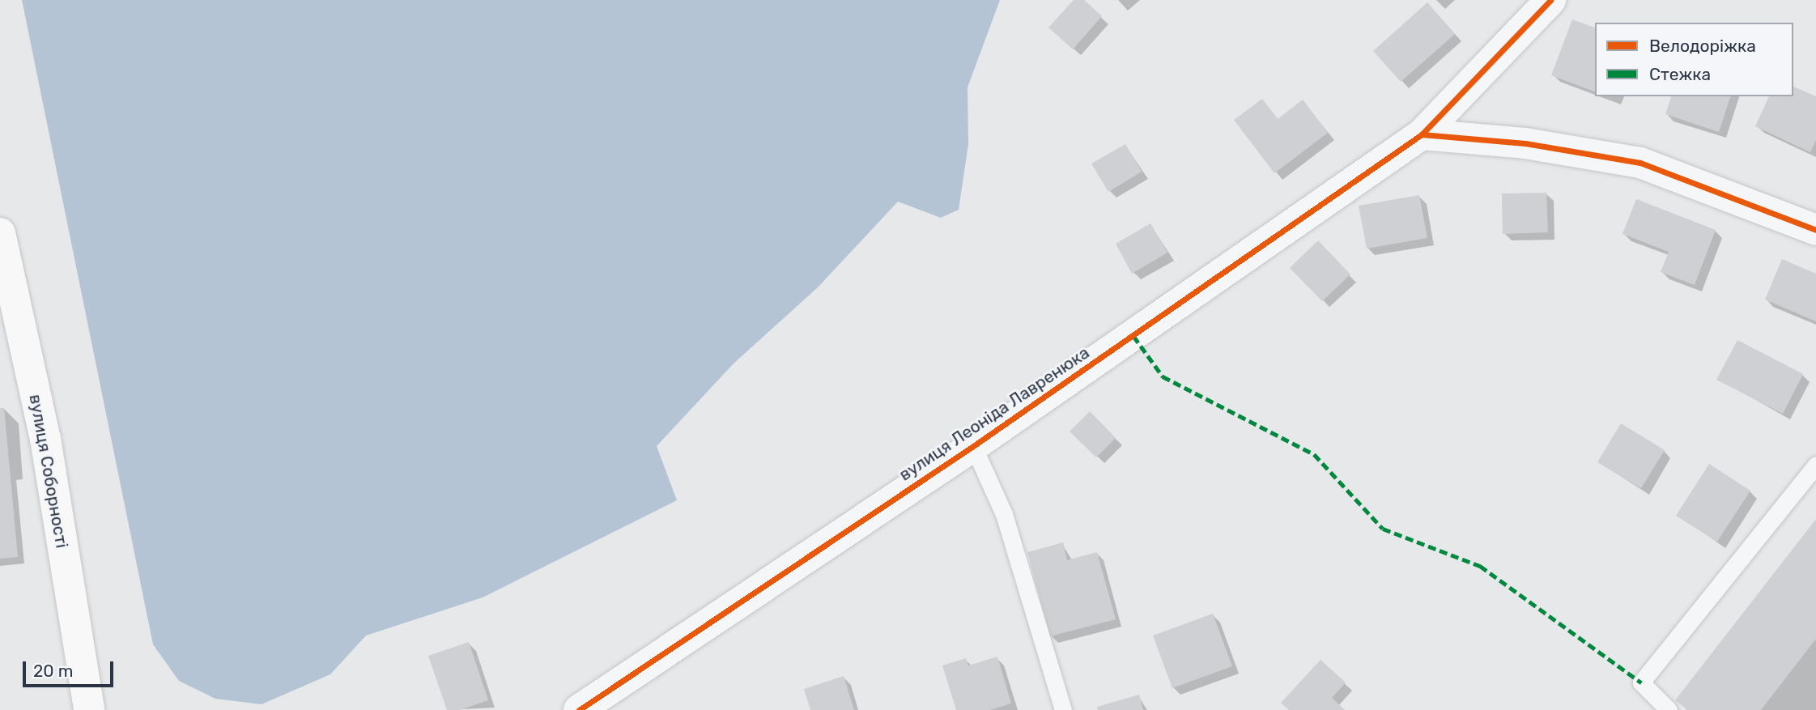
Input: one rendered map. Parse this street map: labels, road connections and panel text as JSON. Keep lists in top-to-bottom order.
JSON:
{
  "streets": {
    "main road": ["вулиця Соборності"],
    "street": ["вулиця Леоніда Лавренюка"]
  },
  "legend": ["Велодоріжка", "Стежка"],
  "scale_bar": "20 m"
}
